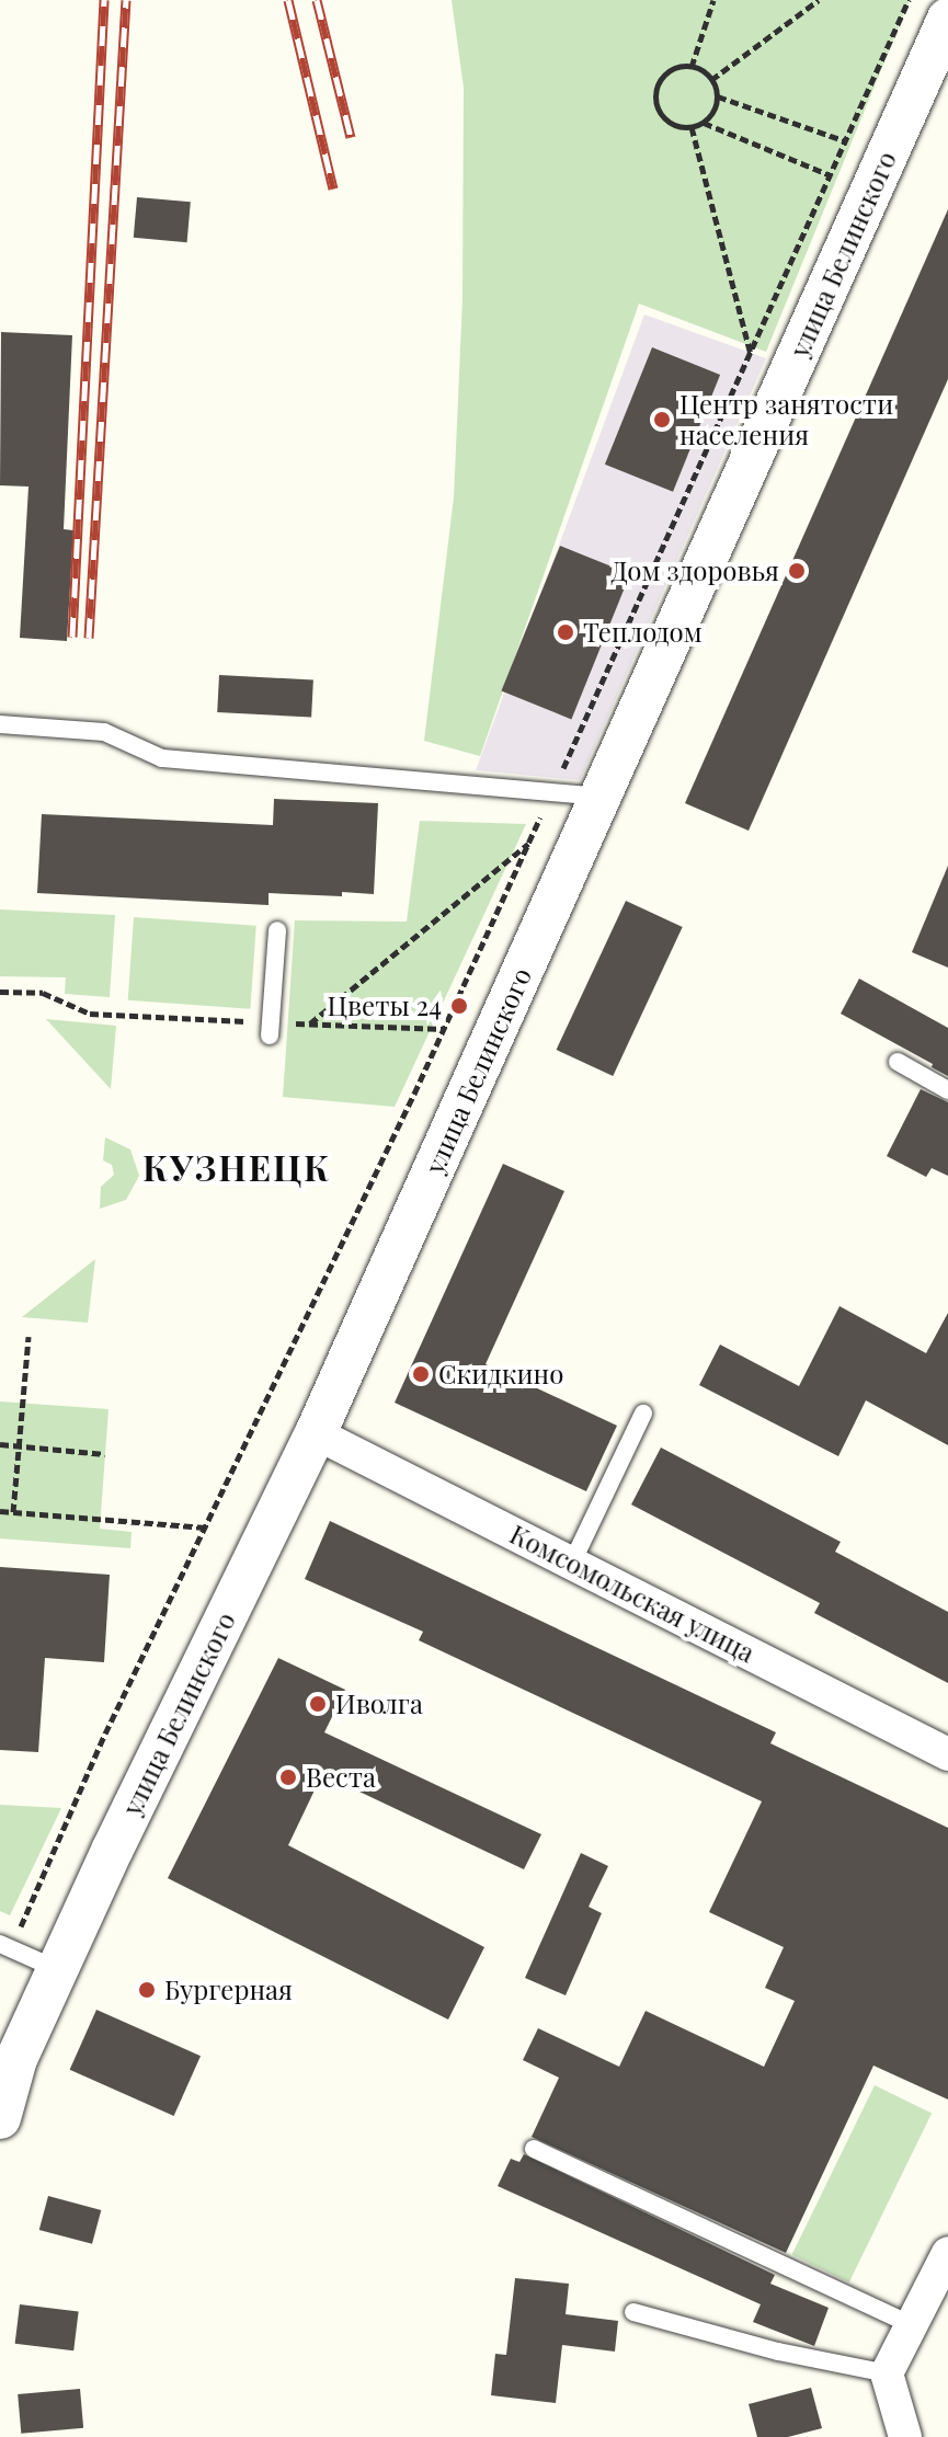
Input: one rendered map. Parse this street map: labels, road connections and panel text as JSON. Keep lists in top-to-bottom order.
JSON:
{
  "streets": {
    "street": ["улица Белинского", "Комсомольская улица"]
  },
  "crossings": [
    ["улица Белинского", "Комсомольская улица"]
  ],
  "districts": ["КУЗНЕЦК"],
  "places": [
    "Центр занятости населения",
    "Дом здоровья",
    "Теплодом",
    "Цветы 24",
    "Скидкино",
    "Иволга",
    "Веста",
    "Бургерная"
  ]
}
